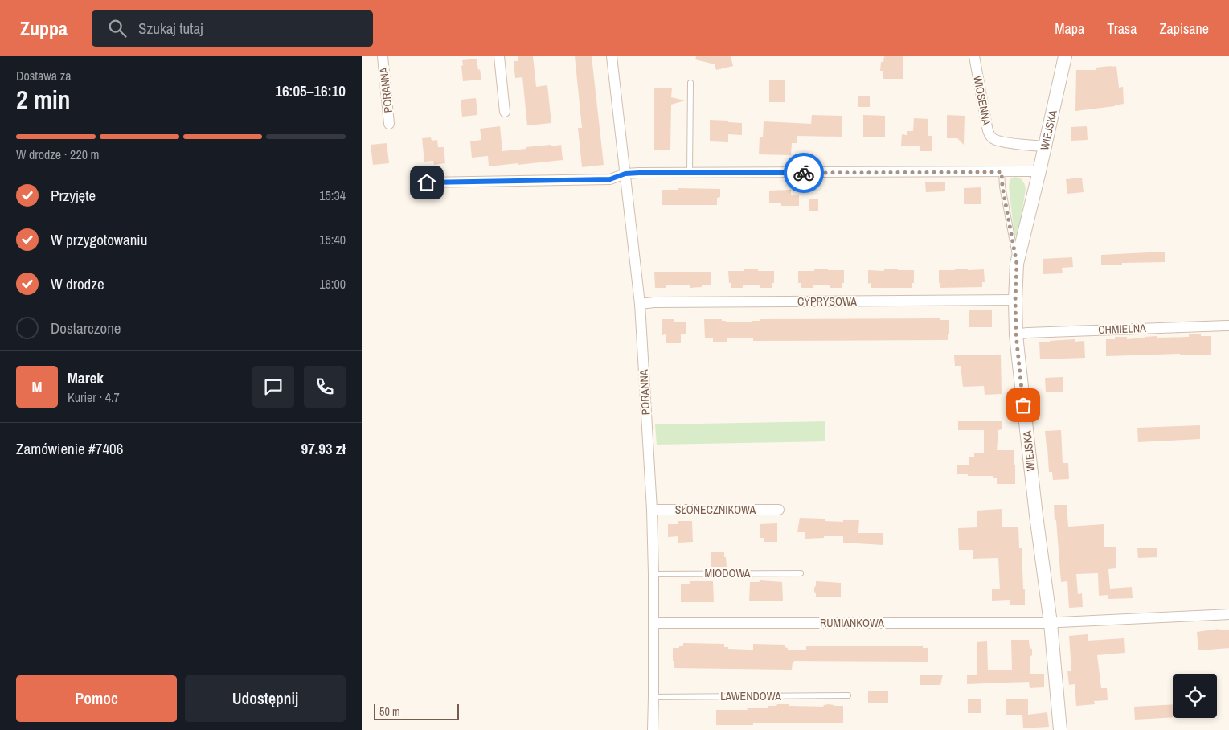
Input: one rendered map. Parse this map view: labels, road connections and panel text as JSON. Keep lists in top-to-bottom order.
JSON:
{
  "streets": {
    "street": [
      "PORANNA",
      "WIOSENNA",
      "WIEJSKA",
      "CYPRYSOWA",
      "CHMIELNA",
      "SŁONECZNIKOWA",
      "RUMIANKOWA"
    ],
    "lane": ["MIODOWA", "LAWENDOWA"]
  },
  "crossings": [
    ["PORANNA", "CYPRYSOWA"],
    ["PORANNA", "SŁONECZNIKOWA"],
    ["PORANNA", "MIODOWA"],
    ["PORANNA", "RUMIANKOWA"],
    ["PORANNA", "LAWENDOWA"],
    ["WIOSENNA", "WIEJSKA"],
    ["WIEJSKA", "CYPRYSOWA"],
    ["WIEJSKA", "CHMIELNA"],
    ["WIEJSKA", "RUMIANKOWA"]
  ],
  "scale_bar": "50 m",
  "page": {
    "header": "Zuppa",
    "search": "Szukaj tutaj",
    "nav": ["Mapa", "Trasa", "Zapisane"],
    "heading": ["2 min", "Dostawa za", "16:05–16:10"],
    "panel": [
      "Marek",
      "Kurier · 4.7",
      "Zamówienie #7406",
      "97.93 zł"
    ],
    "bar": "W drodze · 220 m",
    "list": [
      ["Przyjęte", "15:34"],
      ["W przygotowaniu", "15:40"],
      ["W drodze", "16:00"],
      "Dostarczone"
    ],
    "round": "M",
    "buttons": ["Pomoc", "Udostępnij"],
    "scale": "50 m"
  }
}
